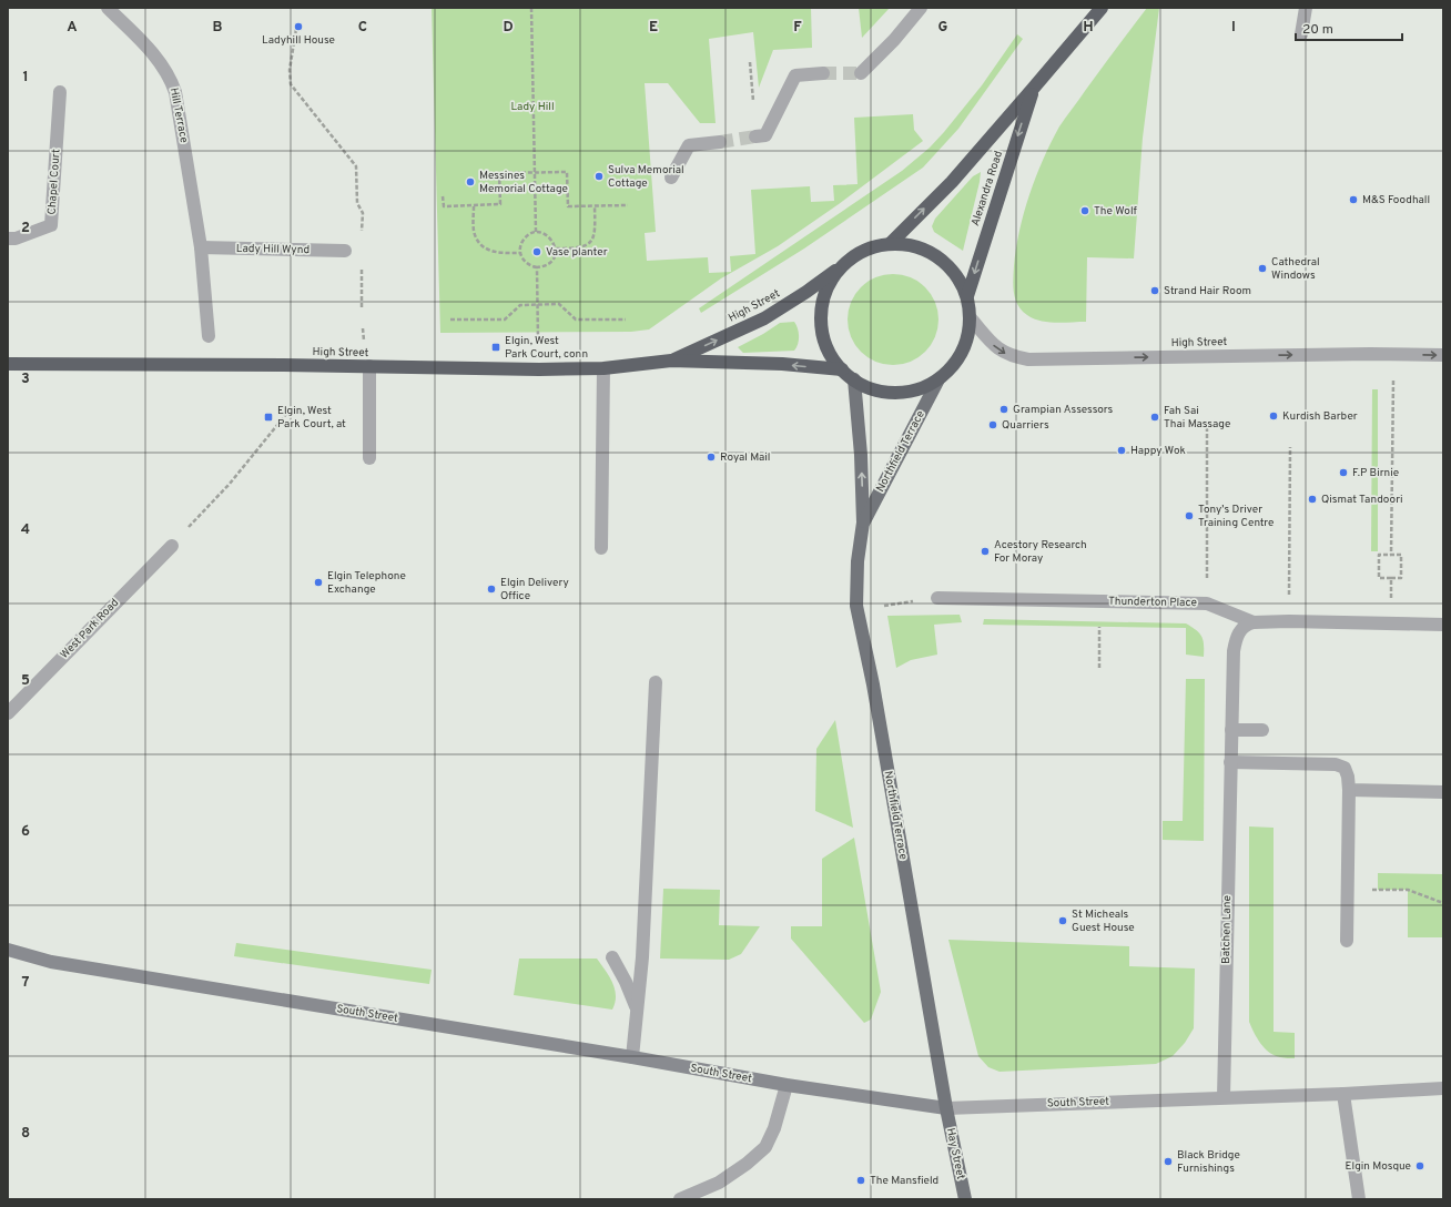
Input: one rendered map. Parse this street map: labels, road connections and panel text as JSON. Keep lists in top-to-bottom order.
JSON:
{
  "streets": {
    "highway": ["Alexandra Road", "High Street"],
    "main road": ["Northfield Terrace", "Hay Street"],
    "street": [
      "Hill Terrace",
      "Chapel Court",
      "Lady Hill Wynd",
      "Thunderton Place",
      "West Park Road",
      "Batchen Lane",
      "South Street"
    ]
  },
  "crossings": [
    ["Hill Terrace", "Lady Hill Wynd"],
    ["Alexandra Road", "High Street"],
    ["Alexandra Road", "Northfield Terrace"],
    ["High Street", "Northfield Terrace"],
    ["Northfield Terrace", "South Street"],
    ["Northfield Terrace", "Hay Street"],
    ["Thunderton Place", "Batchen Lane"],
    ["Batchen Lane", "South Street"],
    ["South Street", "Hay Street"]
  ],
  "parks": ["Lady Hill"],
  "places": {
    "other": [
      "Ladyhill House",
      "Sulva Memorial Cottage",
      "Messines Memorial Cottage",
      "M&S Foodhall",
      "The Wolf",
      "Vase planter",
      "Cathedral Windows",
      "Strand Hair Room",
      "Grampian Assessors",
      "Kurdish Barber",
      "Fah Sai Thai Massage",
      "Quarriers",
      "Happy Wok",
      "Royal Mail",
      "F.P Birnie",
      "Qismat Tandoori",
      "Tony's Driver Training Centre",
      "Acestory Research For Moray",
      "Elgin Telephone Exchange",
      "Elgin Delivery Office",
      "St Micheals Guest House",
      "Black Bridge Furnishings",
      "Elgin Mosque",
      "The Mansfield"
    ],
    "transit": ["Elgin, West Park Court, conn", "Elgin, West Park Court, at"]
  },
  "scale_bar": "20 m",
  "grid": {
    "columns": [
      "A",
      "B",
      "C",
      "D",
      "E",
      "F",
      "G",
      "H",
      "I"
    ],
    "rows": [
      "1",
      "2",
      "3",
      "4",
      "5",
      "6",
      "7",
      "8"
    ]
  }
}
